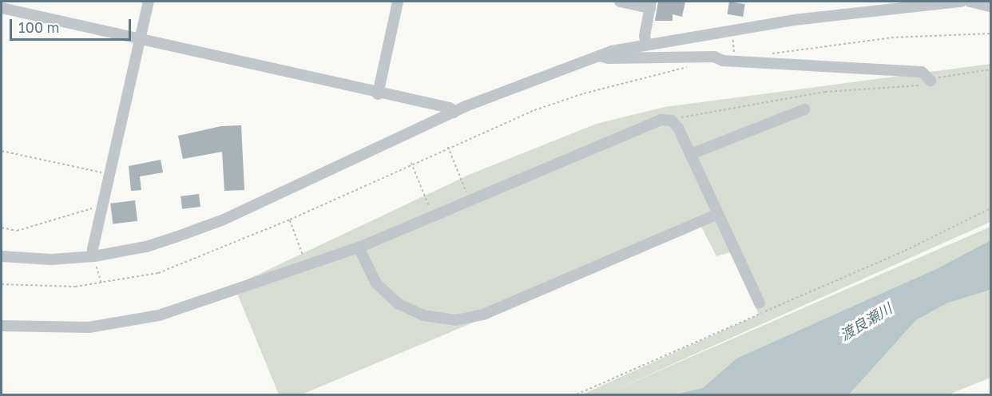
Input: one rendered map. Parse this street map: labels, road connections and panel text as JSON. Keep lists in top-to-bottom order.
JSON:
{
  "water": ["渡良瀬川"],
  "scale_bar": "100 m"
}
